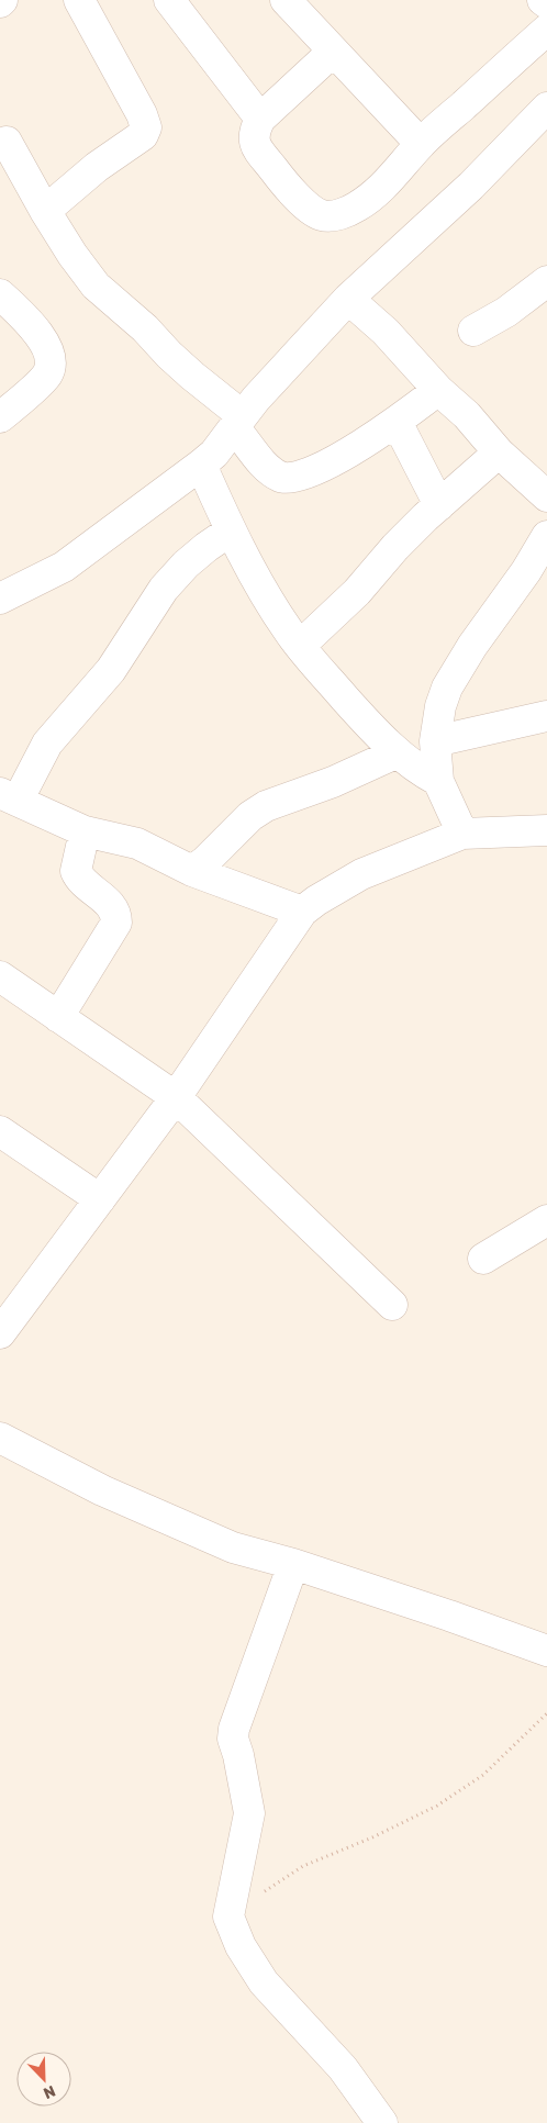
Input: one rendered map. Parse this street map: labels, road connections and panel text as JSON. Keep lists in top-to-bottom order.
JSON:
{
  "north": "bottom right"
}
